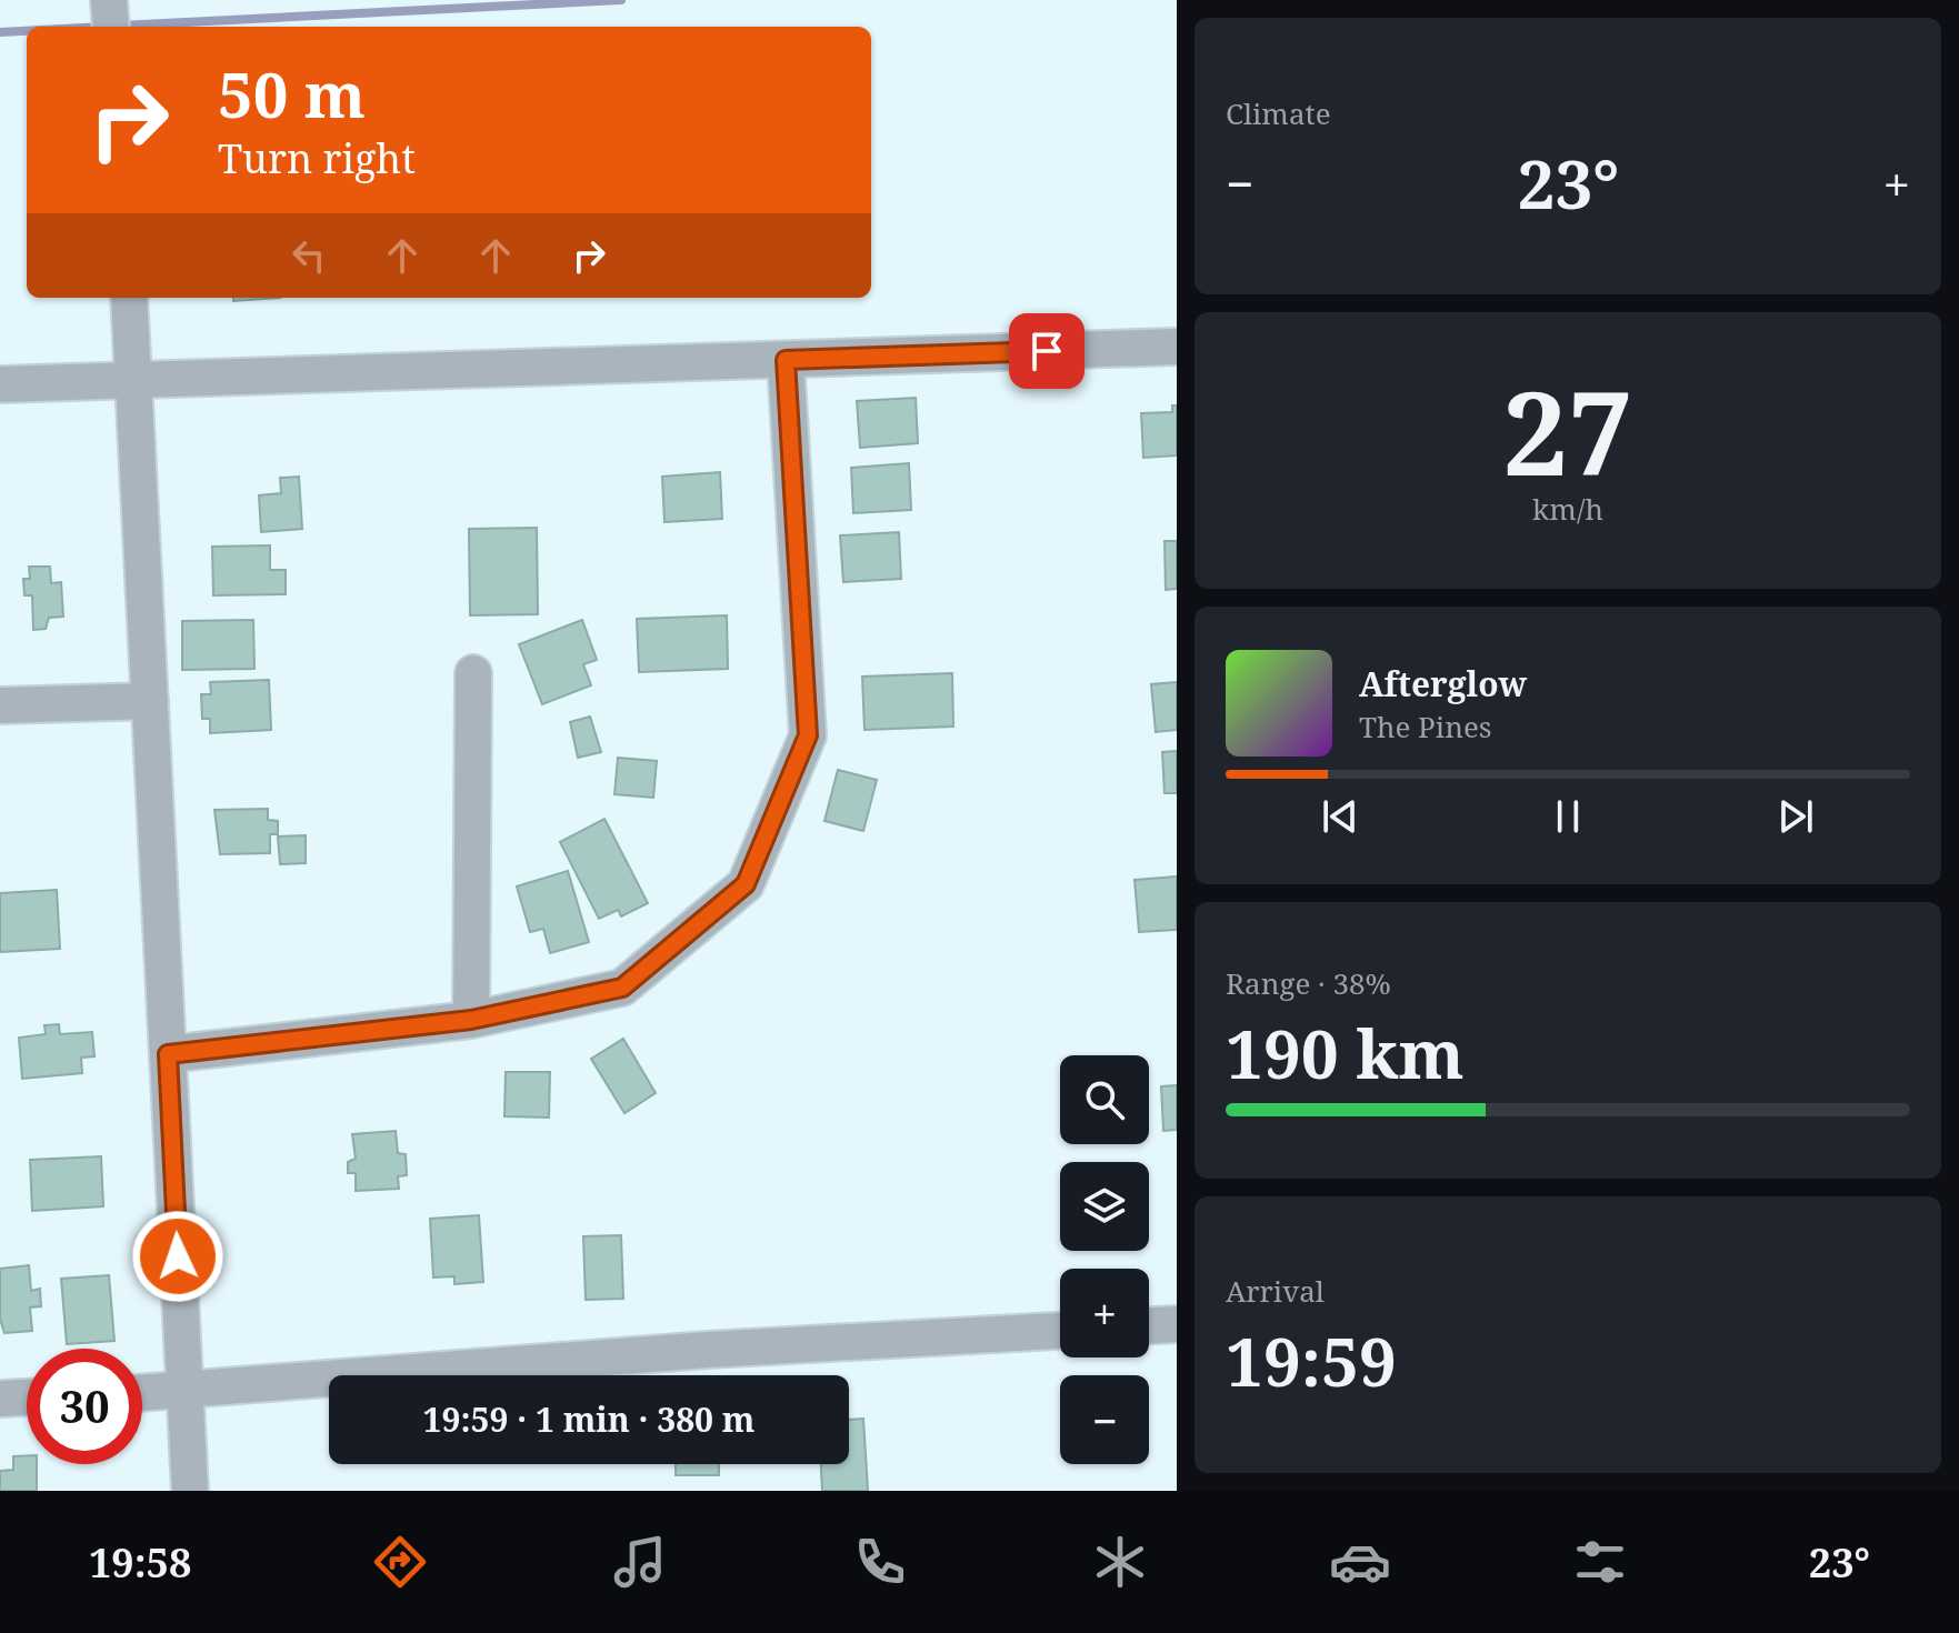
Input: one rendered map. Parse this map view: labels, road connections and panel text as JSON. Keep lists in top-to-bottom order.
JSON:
{
  "page": {
    "tile": [
      "Climate",
      ["27", "km/h"],
      ["Range · 38%", "190 km"],
      ["Arrival", "19:59"]
    ],
    "turn": ["50 m", "Turn right"],
    "heat": ["−", "23°", "+"],
    "song": ["Afterglow", "The Pines"],
    "map_buttons": ["+", "−"],
    "limit": "30",
    "trip": "19:59 · 1 min · 380 m",
    "tabs": ["19:58", "23°"]
  }
}
